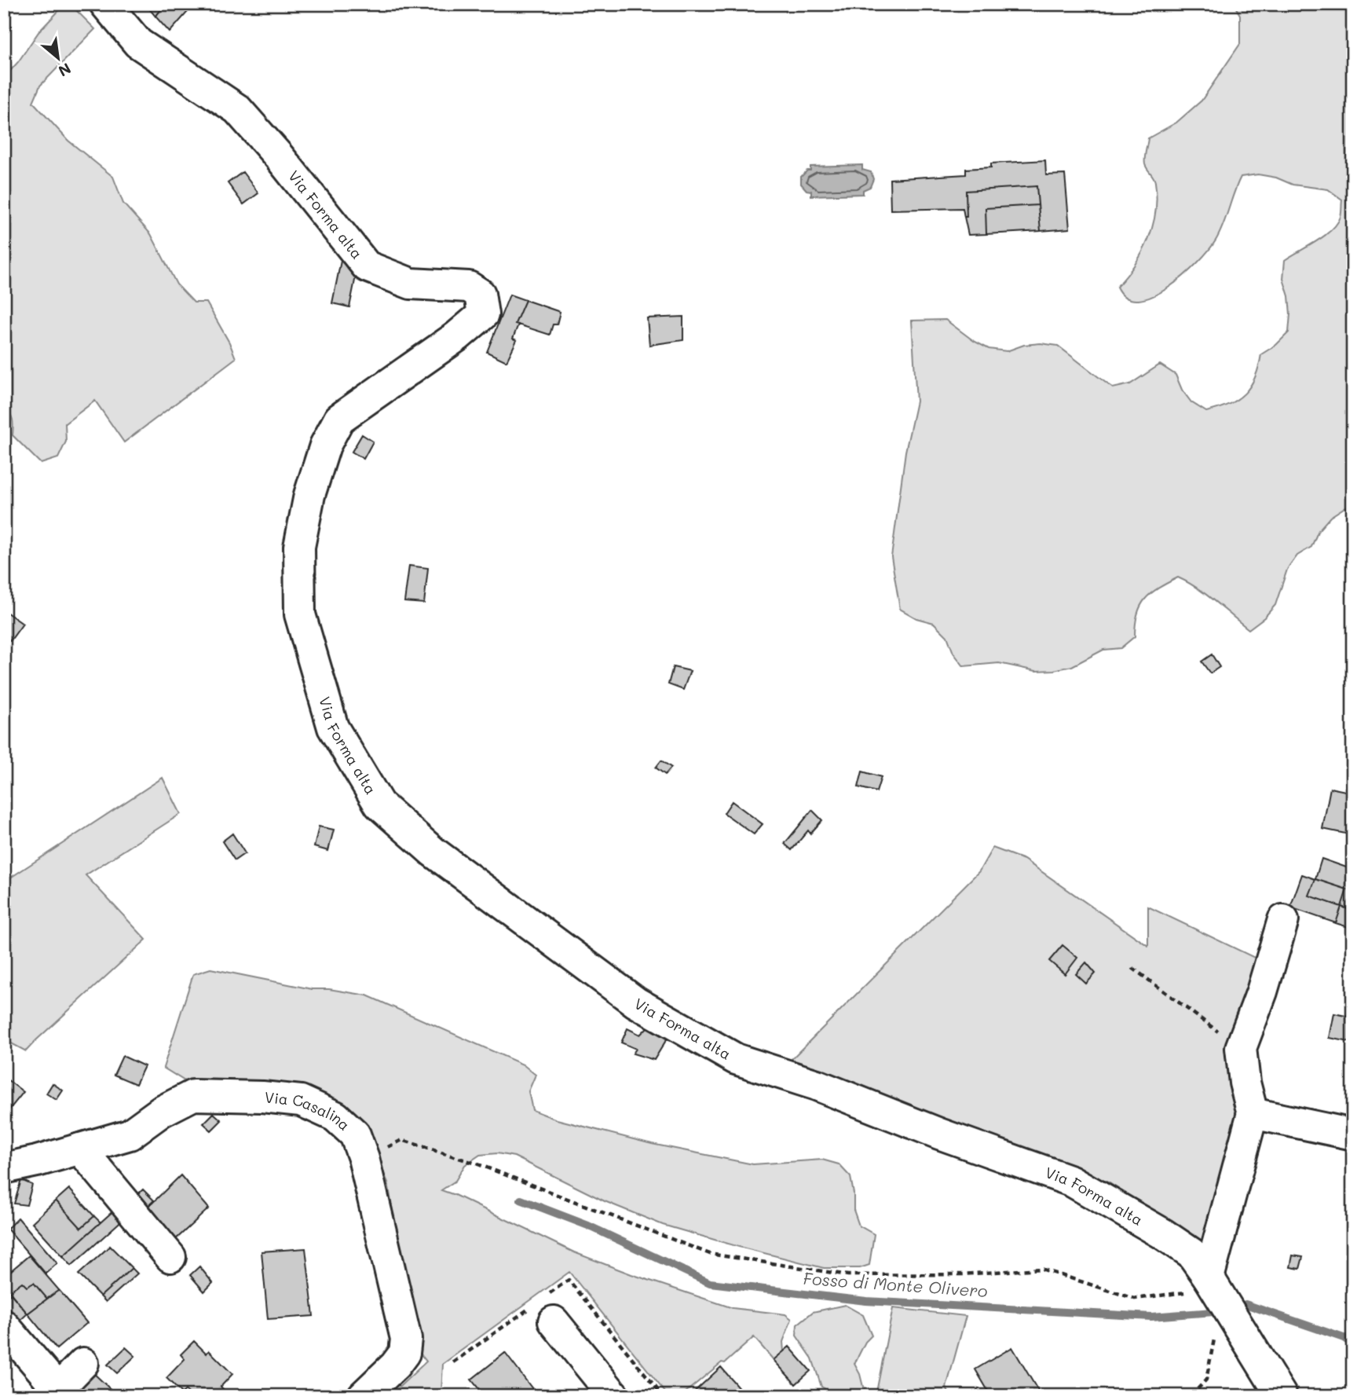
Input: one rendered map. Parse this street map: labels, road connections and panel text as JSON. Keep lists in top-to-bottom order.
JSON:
{
  "streets": {
    "street": ["Via Forma alta", "Via Casalina"]
  },
  "water": ["Fosso di Monte Olivero"],
  "north": "bottom right"
}
